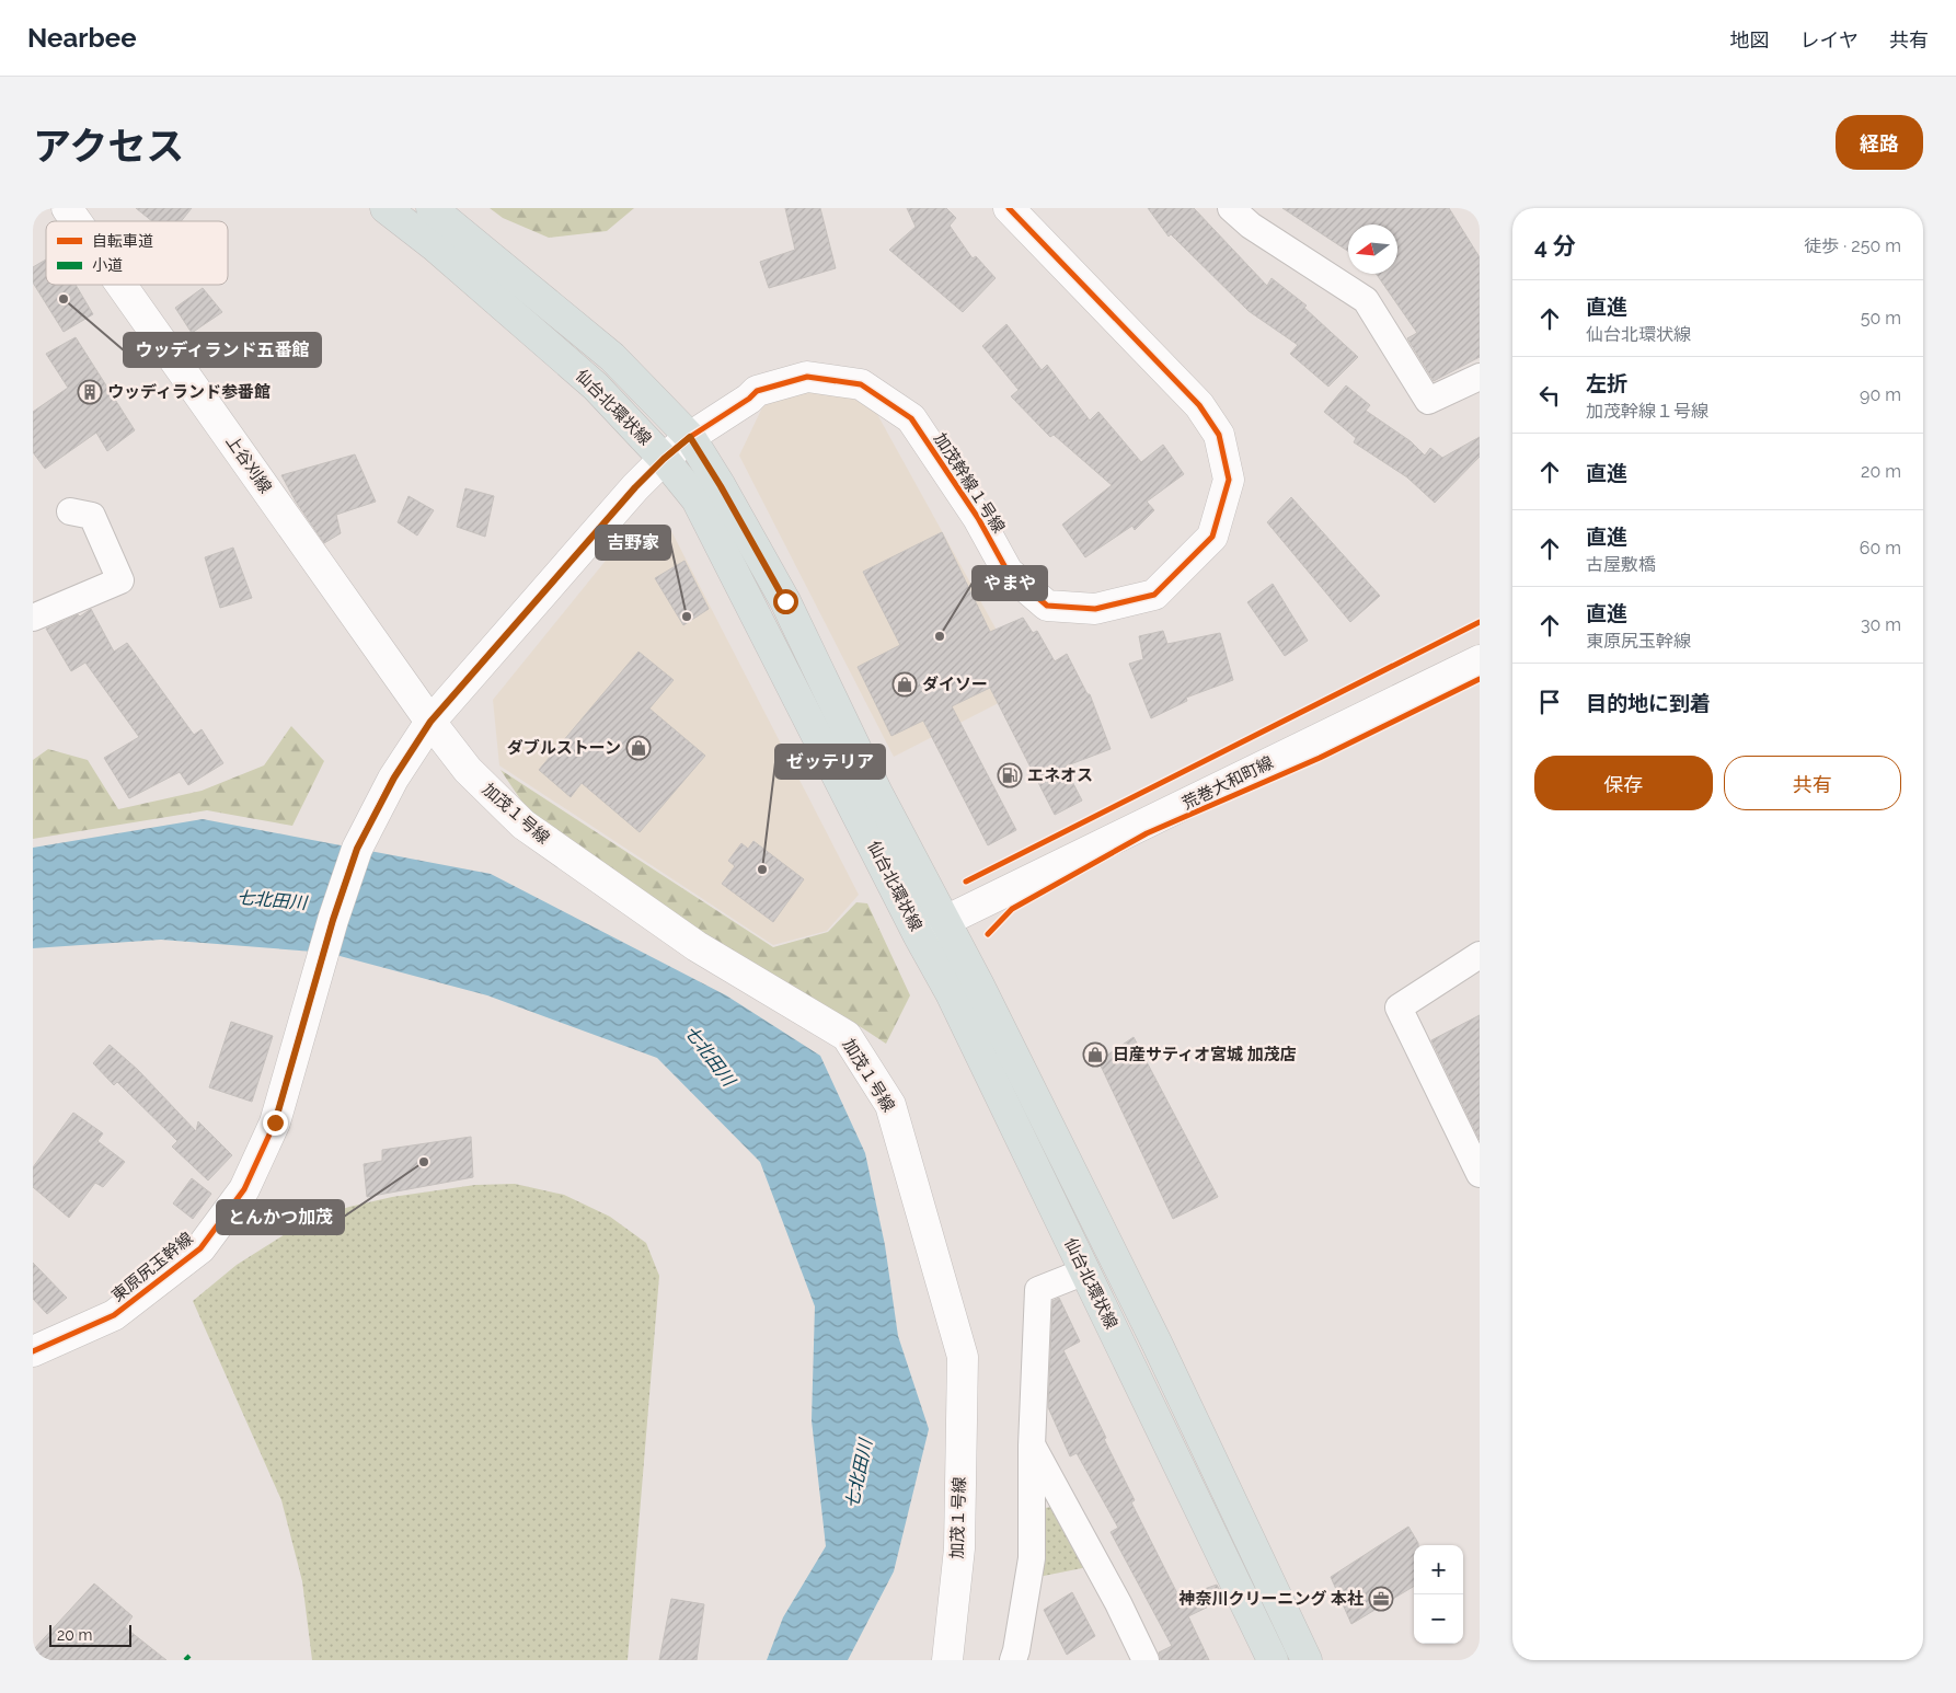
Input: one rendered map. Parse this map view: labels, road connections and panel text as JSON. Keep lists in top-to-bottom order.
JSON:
{
  "streets": {
    "main road": ["仙台北環状線"],
    "street": [
      "上谷刈線",
      "加茂幹線１号線",
      "荒巻大和町線",
      "加茂１号線",
      "東原尻玉幹線"
    ]
  },
  "crossings": [
    ["仙台北環状線", "加茂幹線１号線"],
    ["仙台北環状線", "荒巻大和町線"],
    ["上谷刈線", "加茂幹線１号線"],
    ["上谷刈線", "加茂１号線"],
    ["加茂幹線１号線", "加茂１号線"],
    ["加茂幹線１号線", "東原尻玉幹線"]
  ],
  "water": ["七北田川"],
  "places": {
    "other": [
      "ウッディランド五番館",
      "吉野家",
      "やまや",
      "ゼッテリア",
      "とんかつ加茂"
    ],
    "building": ["ウッディランド参番館"],
    "shop": ["ダイソー", "ダブルストーン", "日産サティオ宮城 加茂店"],
    "fuel station": ["エネオス"],
    "office": ["神奈川クリーニング 本社"]
  },
  "legend": ["自転車道", "小道"],
  "scale_bar": "20 m",
  "north": "left",
  "page": {
    "header": "Nearbee",
    "nav": ["地図", "レイヤ", "共有"],
    "title": "アクセス",
    "buttons": [
      "経路",
      ["保存", "共有"]
    ],
    "heading": ["4 分", "徒歩 · 250 m"],
    "list": [
      ["直進", "仙台北環状線", "50 m"],
      ["左折", "加茂幹線１号線", "90 m"],
      ["直進", "20 m"],
      ["直進", "古屋敷橋", "60 m"],
      ["直進", "東原尻玉幹線", "30 m"],
      "目的地に到着"
    ],
    "map_buttons": ["+", "−"],
    "scale": "20 m"
  }
}
